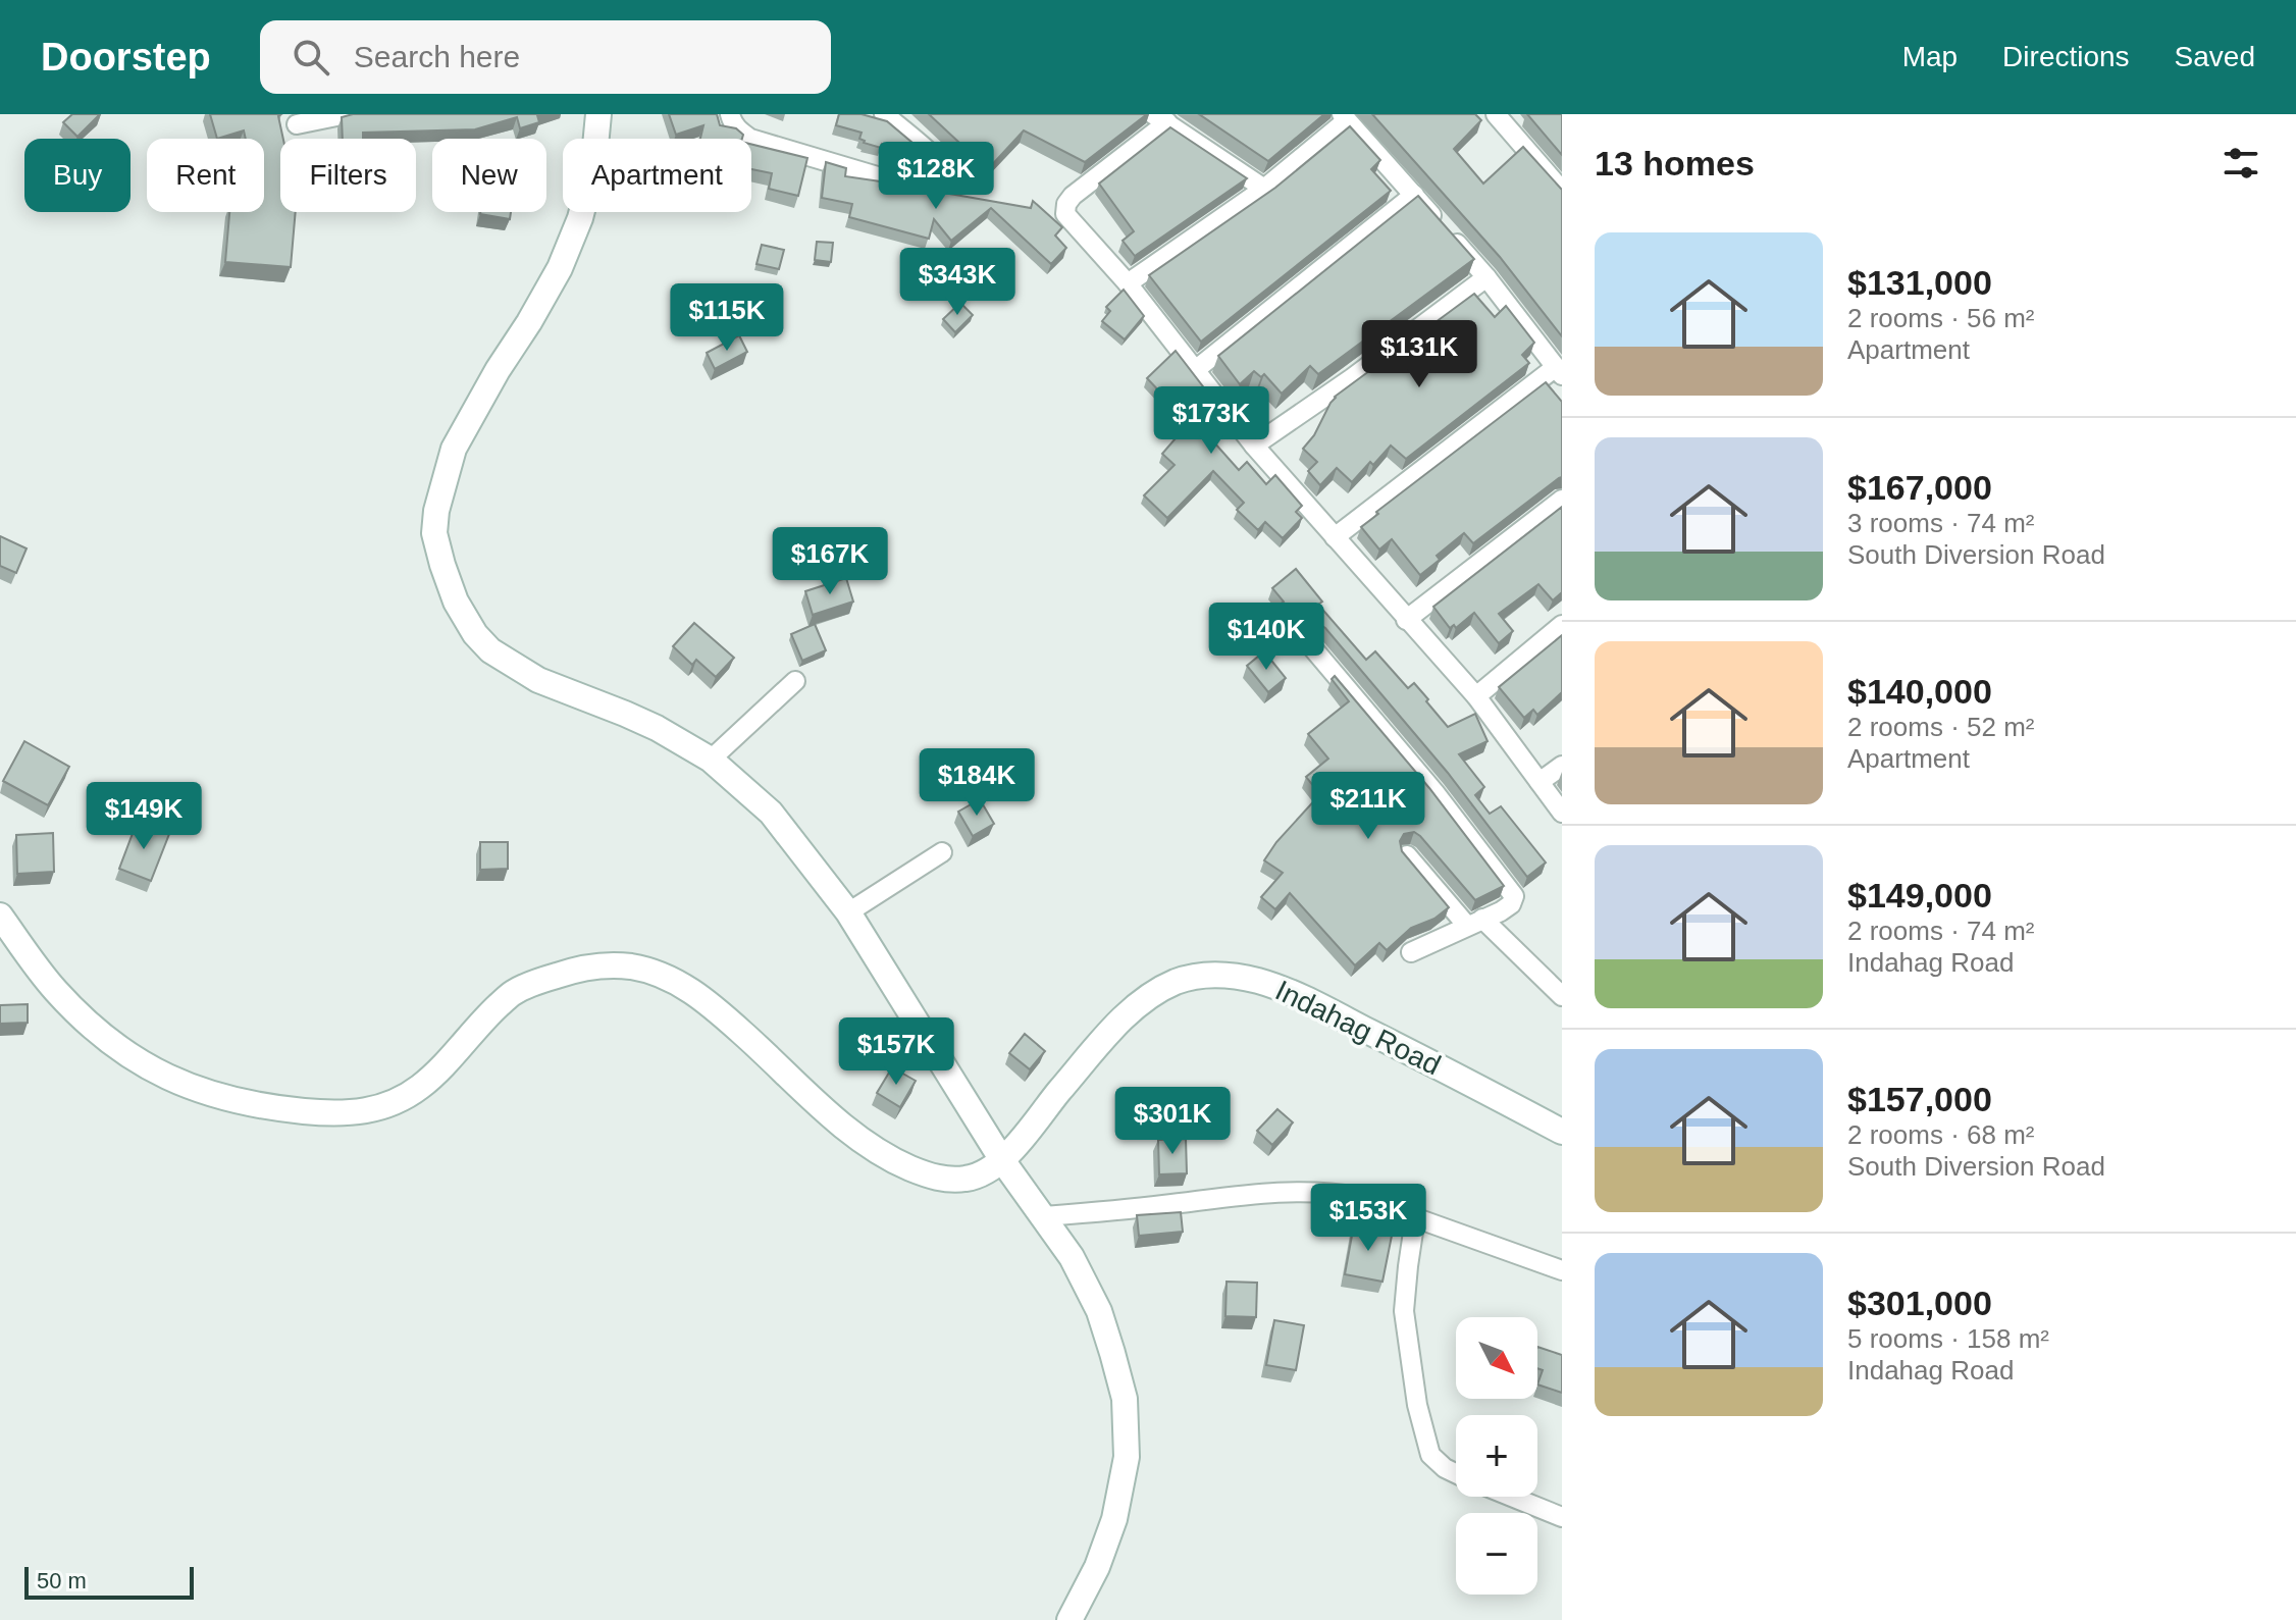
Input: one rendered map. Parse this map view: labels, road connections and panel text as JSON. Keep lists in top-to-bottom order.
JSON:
{
  "streets": {
    "main road": ["Indahag Road"]
  },
  "scale_bar": "50 m",
  "north": "bottom right",
  "page": {
    "header": "Doorstep",
    "search": "Search here",
    "nav": ["Map", "Directions", "Saved"],
    "heading": "13 homes",
    "chip": [
      "Buy",
      "Rent",
      "Filters",
      "New",
      "Apartment"
    ],
    "price": [
      "$128K",
      "$343K",
      "$115K",
      "$131K",
      "$173K",
      "$167K",
      "$140K",
      "$184K",
      "$211K",
      "$149K",
      "$157K",
      "$301K",
      "$153K"
    ],
    "list": [
      {
        "name": "$131,000",
        "note": "2 rooms · 56 m² · Apartment"
      },
      {
        "name": "$167,000",
        "note": "3 rooms · 74 m² · South Diversion Road"
      },
      {
        "name": "$140,000",
        "note": "2 rooms · 52 m² · Apartment"
      },
      {
        "name": "$149,000",
        "note": "2 rooms · 74 m² · Indahag Road"
      },
      {
        "name": "$157,000",
        "note": "2 rooms · 68 m² · South Diversion Road"
      },
      {
        "name": "$301,000",
        "note": "5 rooms · 158 m² · Indahag Road"
      }
    ],
    "map_buttons": ["+", "−"],
    "scale": "50 m"
  }
}
